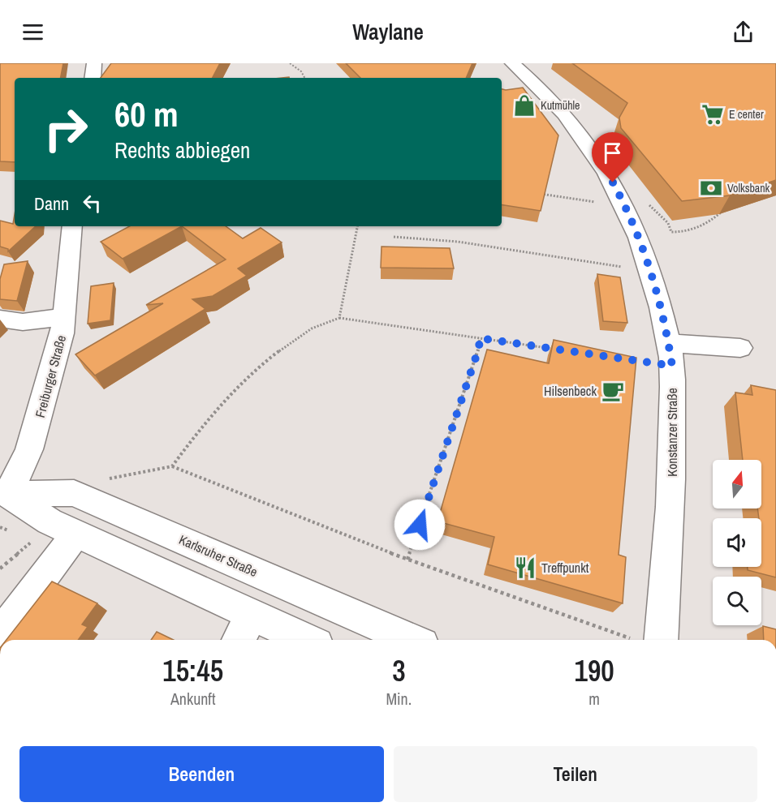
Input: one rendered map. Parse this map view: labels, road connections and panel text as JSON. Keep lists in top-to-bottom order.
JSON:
{
  "streets": {
    "street": ["Freiburger Straße", "Konstanzer Straße", "Karlsruher Straße"]
  },
  "crossings": [
    ["Freiburger Straße", "Karlsruher Straße"]
  ],
  "places": {
    "shop": ["Kutmühle"],
    "supermarket": ["E center"],
    "bank": ["Volksbank"],
    "cafe": ["Hilsenbeck"],
    "restaurant": ["Treffpunkt"]
  },
  "north": "top",
  "page": {
    "header": "Waylane",
    "turn": ["60 m", "Rechts abbiegen"],
    "then": "Dann",
    "eta": [
      "15:45",
      "Ankunft",
      "3",
      "Min.",
      "190",
      "m"
    ],
    "buttons": ["Beenden", "Teilen"]
  }
}
